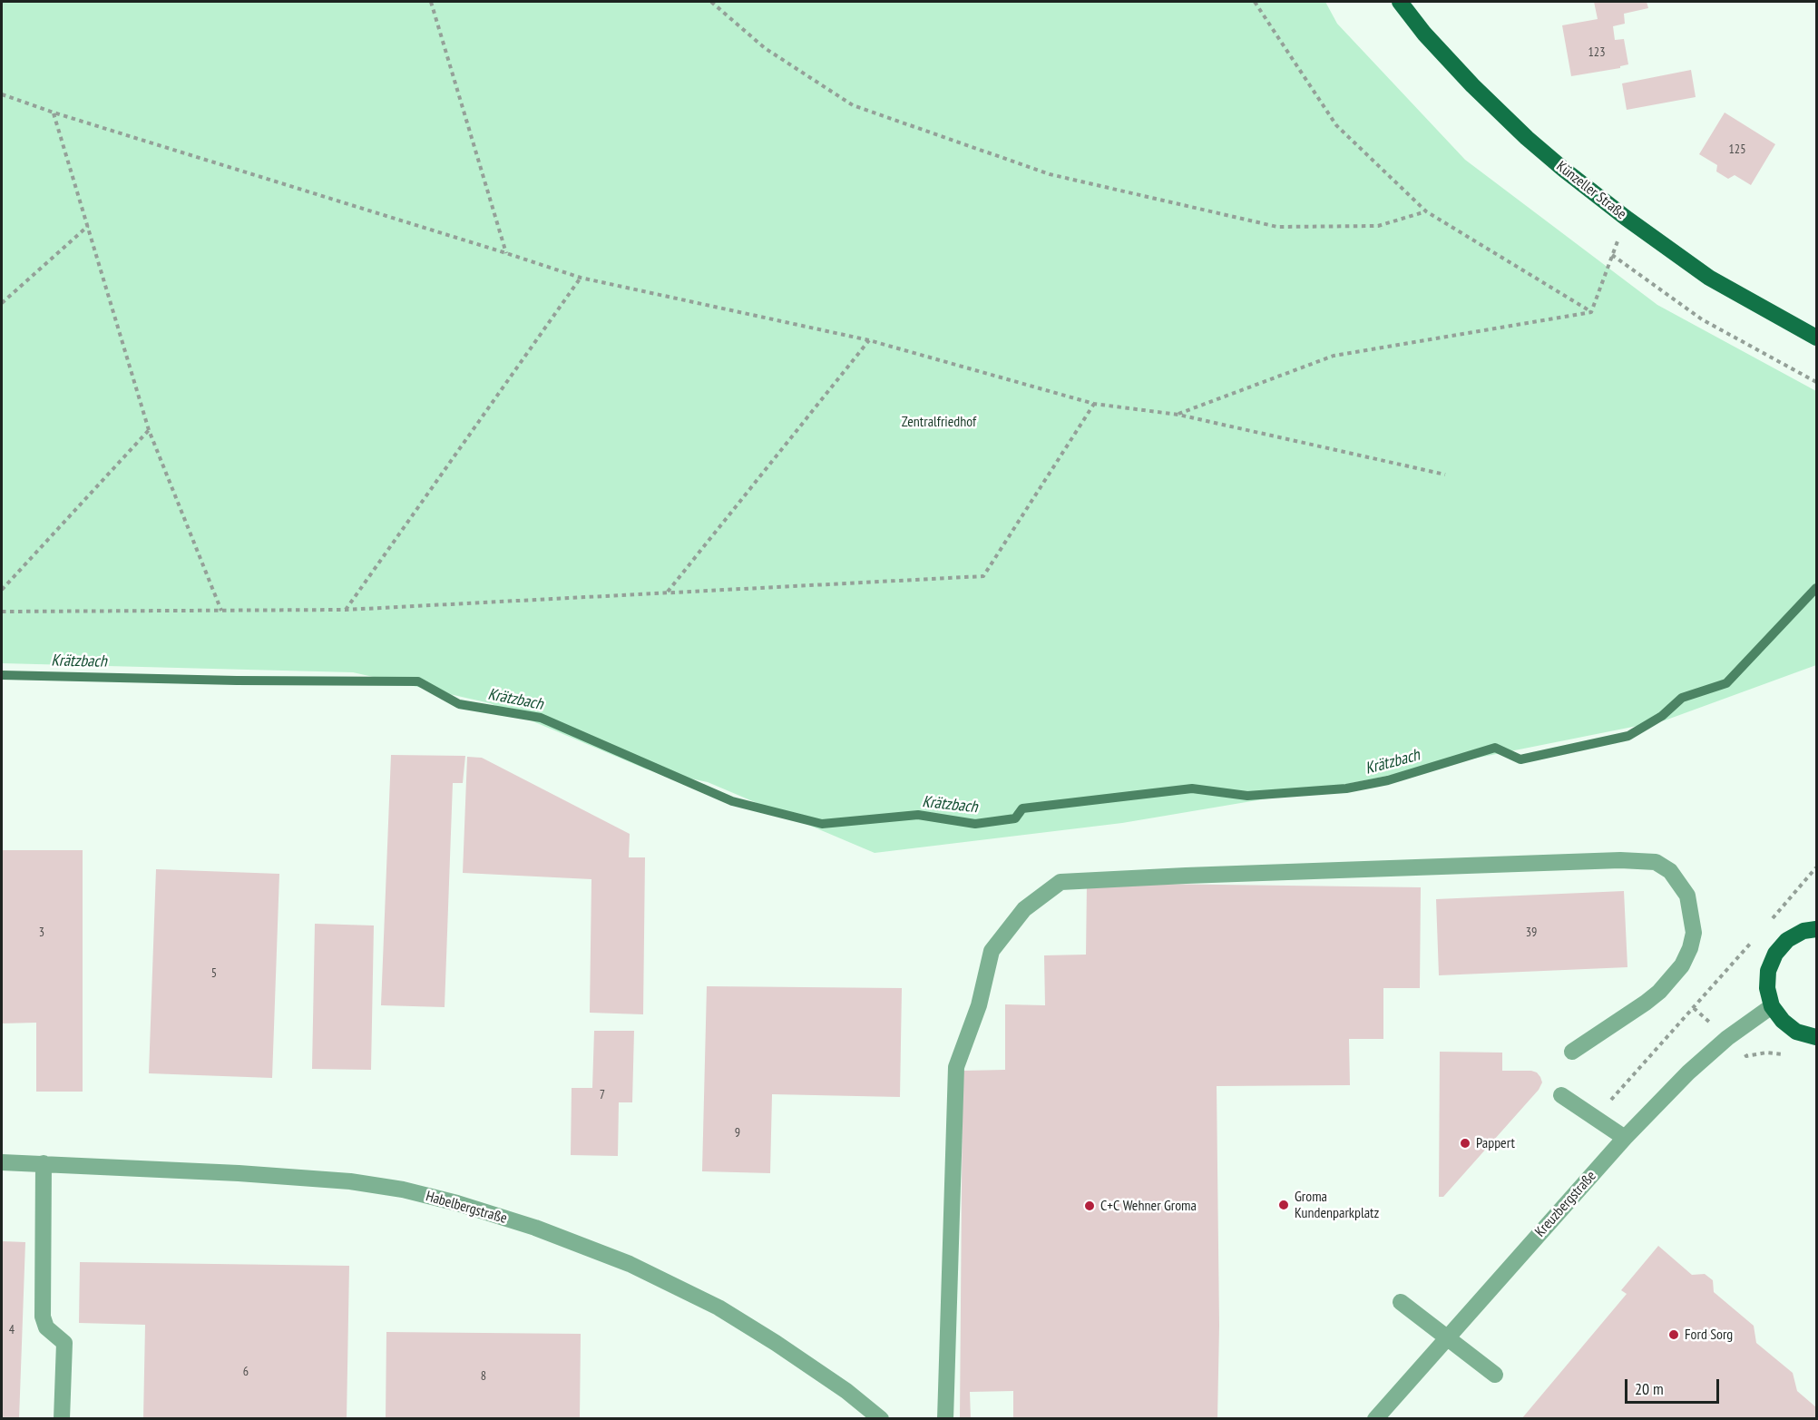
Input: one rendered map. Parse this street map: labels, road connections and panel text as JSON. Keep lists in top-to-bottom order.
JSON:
{
  "streets": {
    "main road": ["Künzeller Straße"],
    "street": ["Kreuzbergstraße", "Habelbergstraße"]
  },
  "water": ["Krätzbach"],
  "parks": ["Zentralfriedhof"],
  "places": [
    "Pappert",
    "Groma Kundenparkplatz",
    "C+C Wehner Groma",
    "Ford Sorg"
  ],
  "house_numbers": [
    "123",
    "125",
    "3",
    "39",
    "5",
    "7",
    "9",
    "4",
    "6",
    "8"
  ],
  "scale_bar": "20 m"
}
